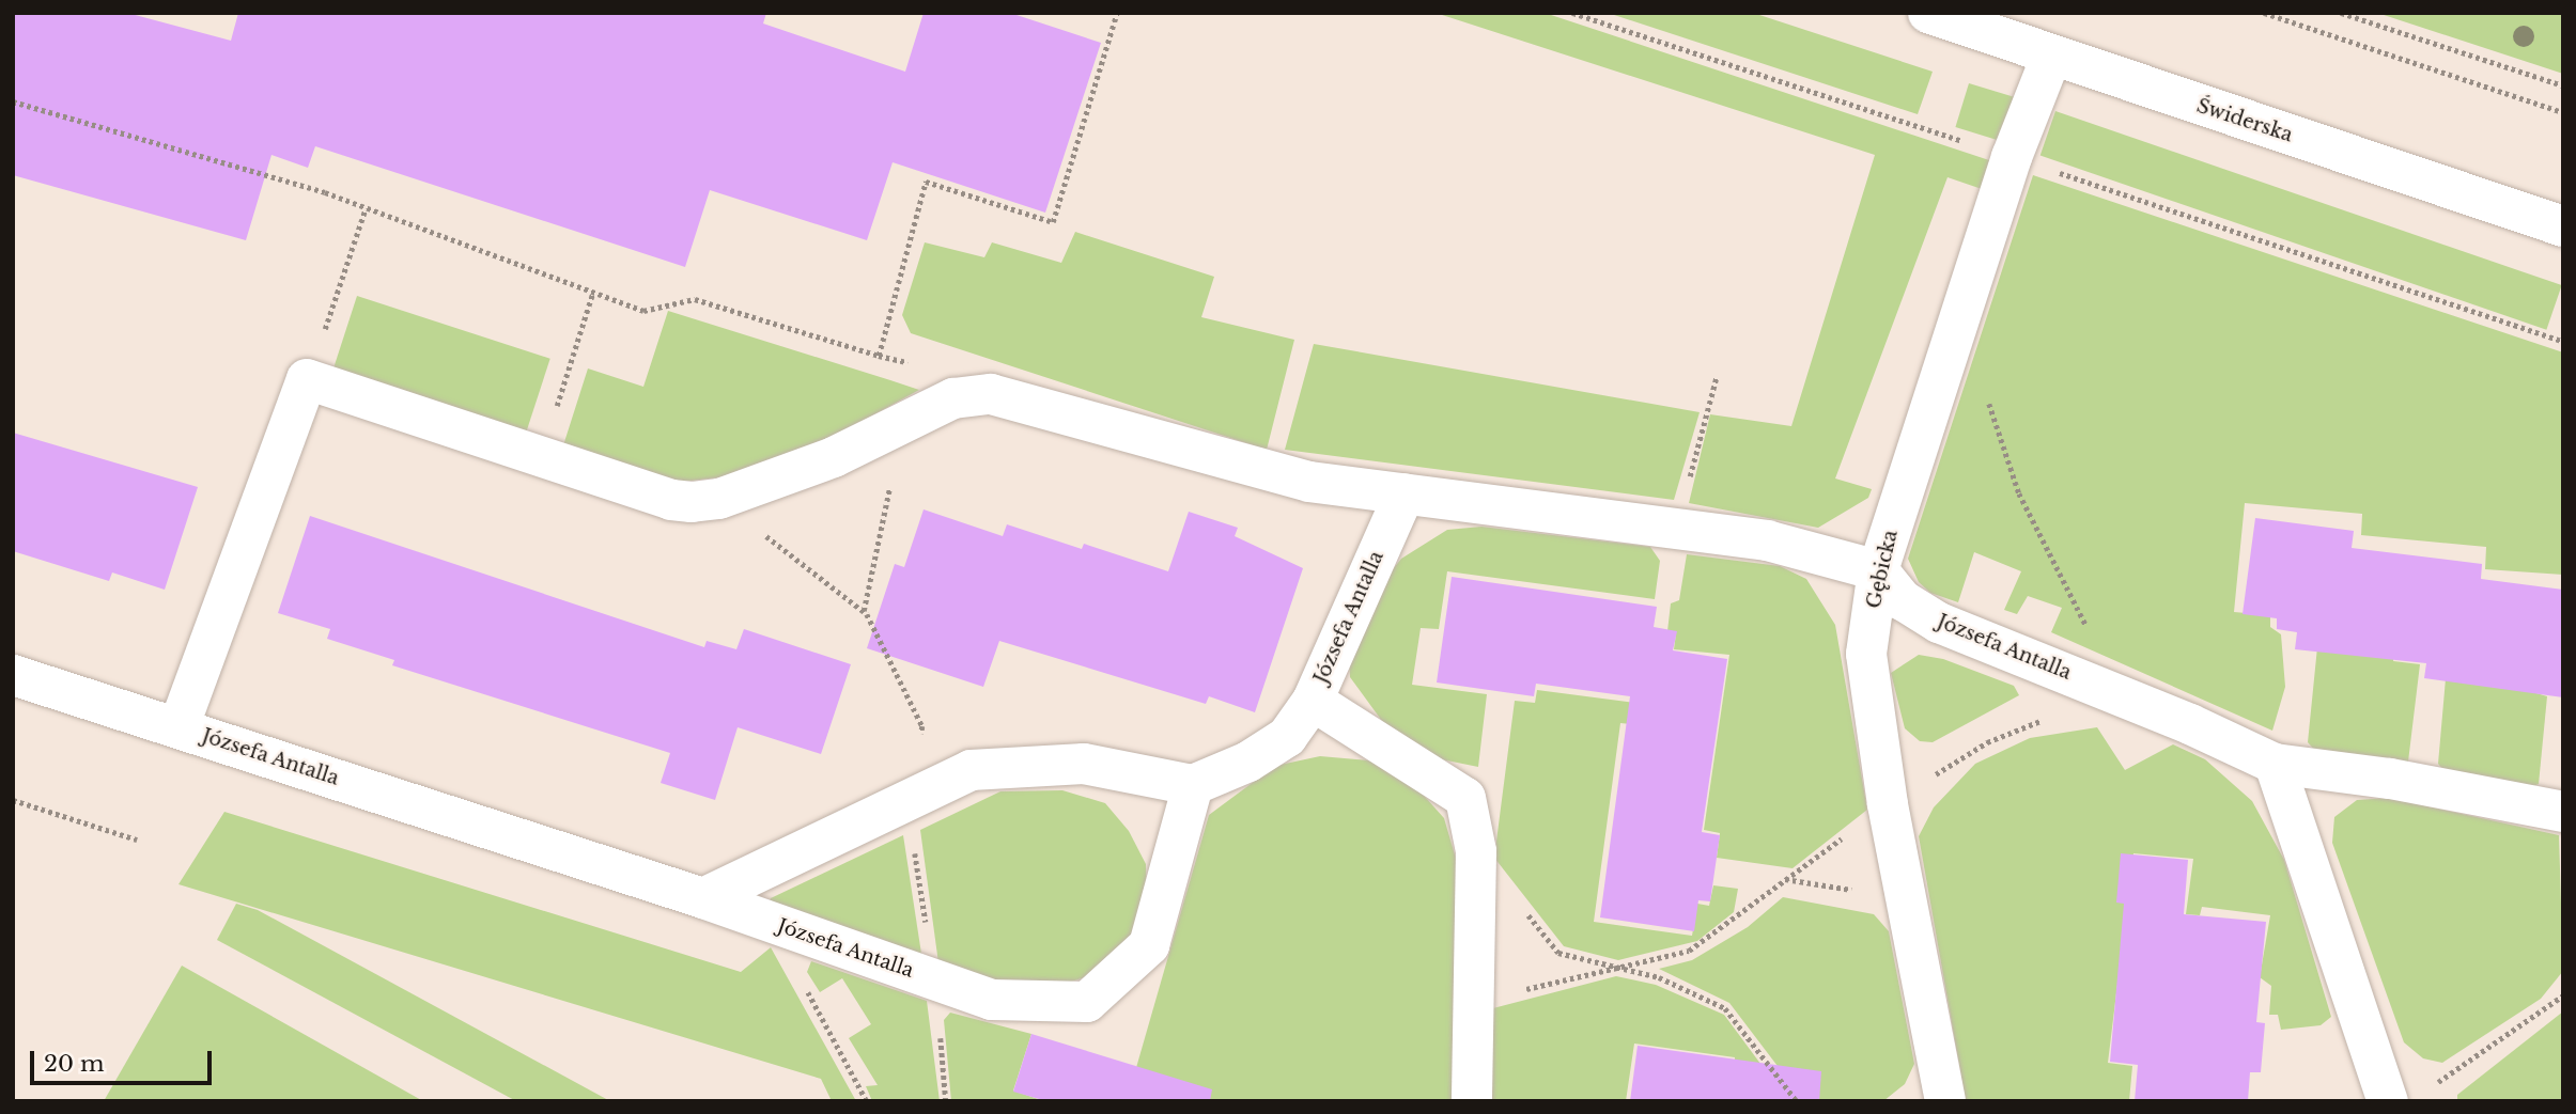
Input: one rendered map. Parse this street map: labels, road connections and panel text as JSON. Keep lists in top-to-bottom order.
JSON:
{
  "streets": {
    "street": ["Świderska", "Gębicka", "Józsefa Antalla"]
  },
  "crossings": [
    ["Świderska", "Gębicka"],
    ["Gębicka", "Józsefa Antalla"]
  ],
  "scale_bar": "20 m"
}
